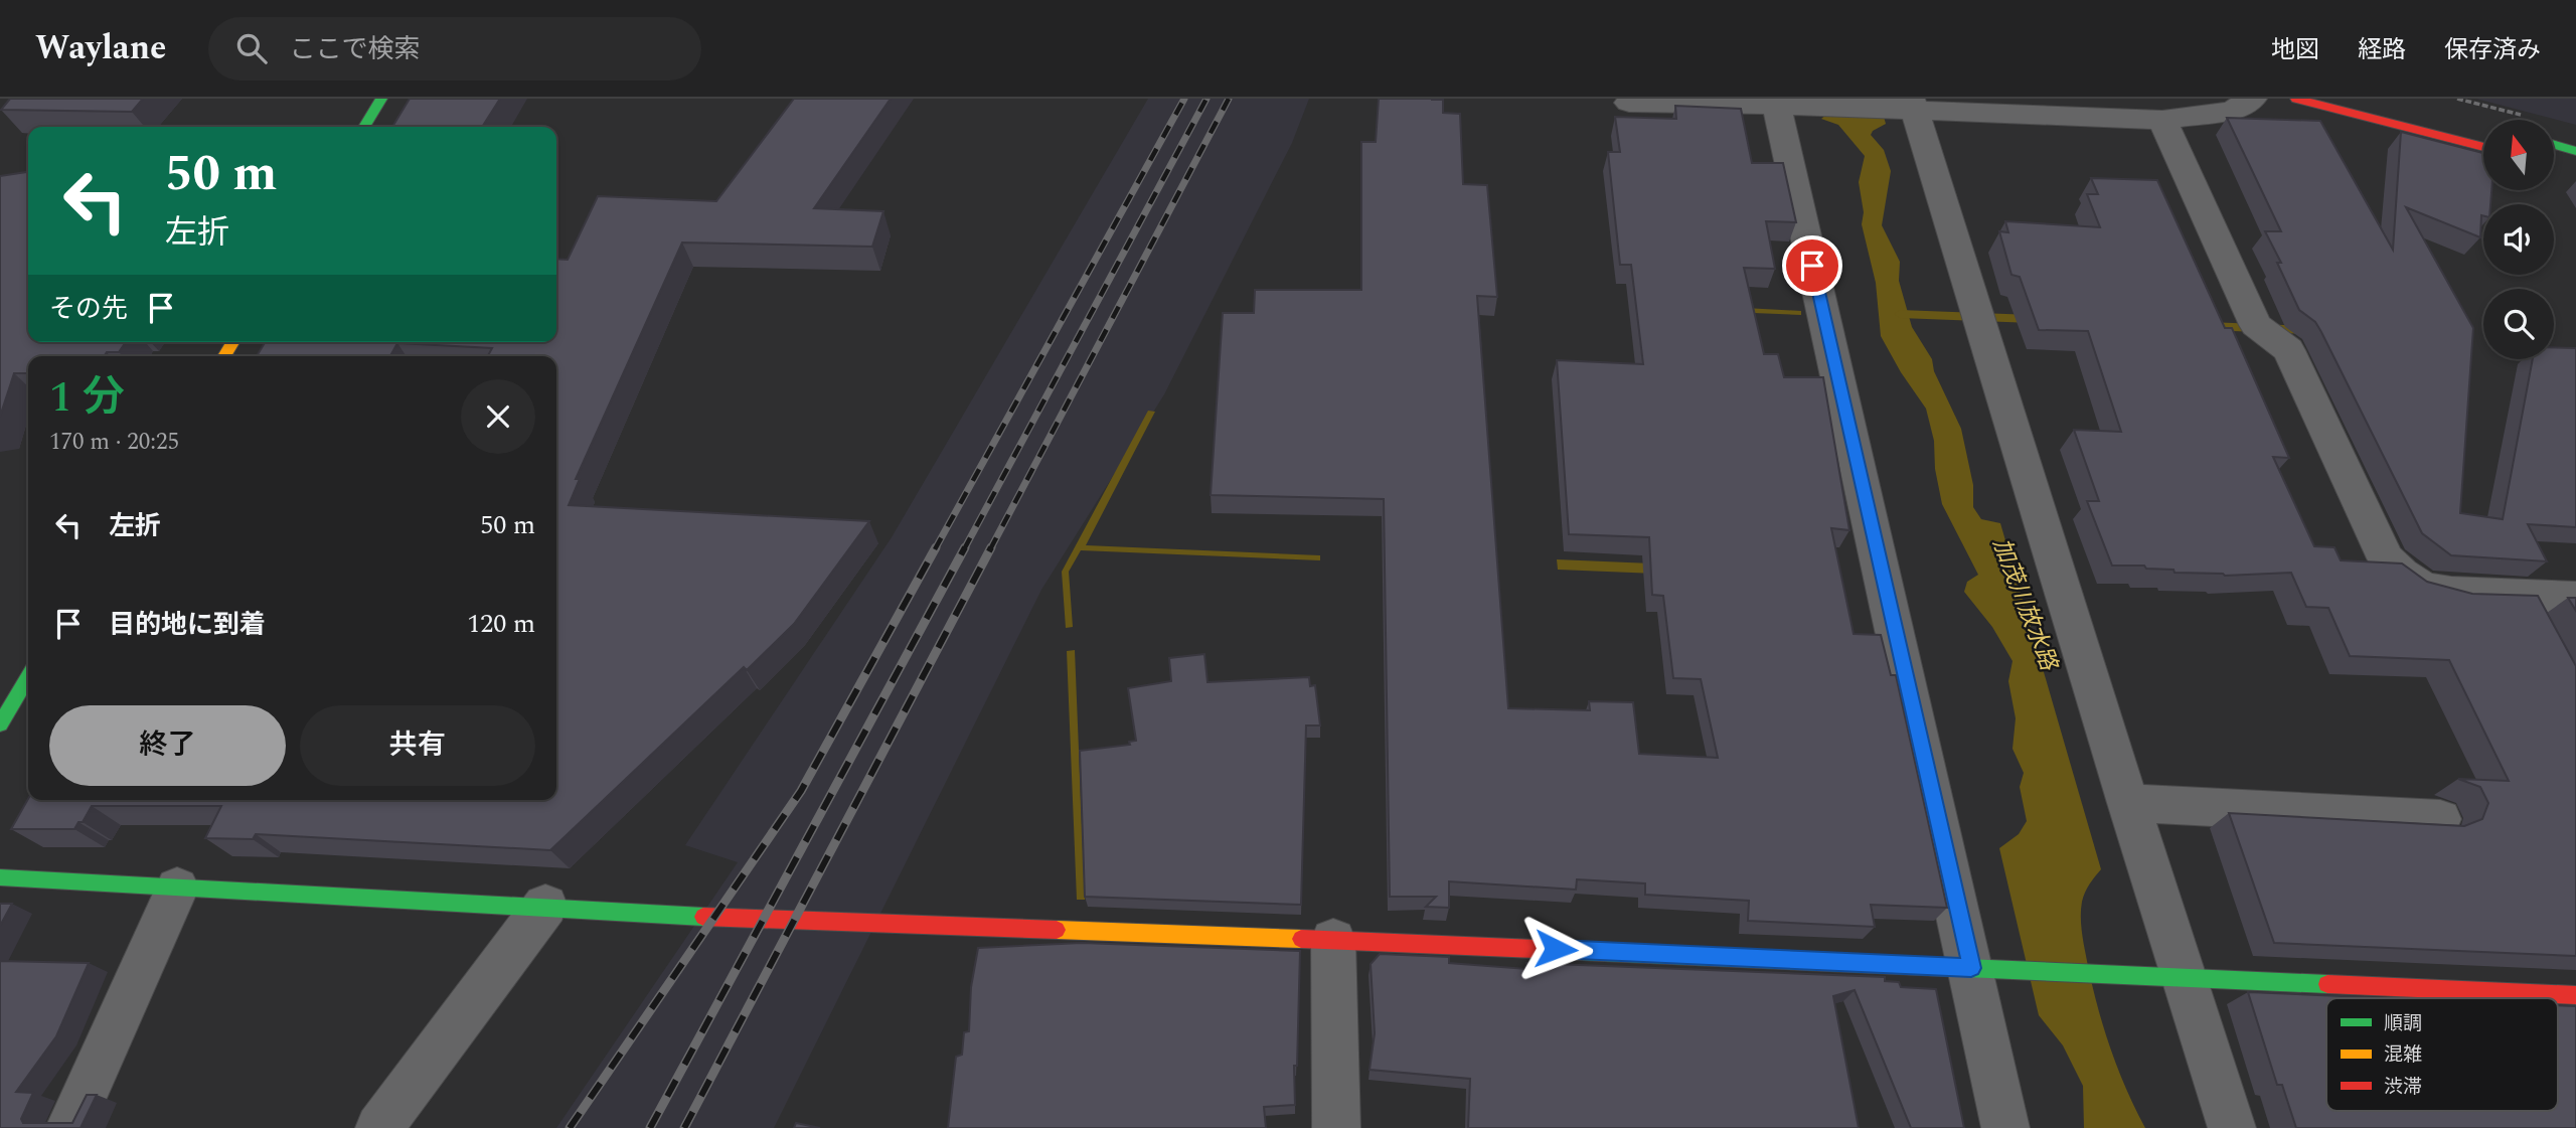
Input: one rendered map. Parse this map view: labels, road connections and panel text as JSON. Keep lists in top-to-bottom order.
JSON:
{
  "water": ["加茂川放水路"],
  "legend": ["順調", "混雑", "渋滞"],
  "north": "top",
  "page": {
    "header": "Waylane",
    "search": "ここで検索",
    "nav": ["地図", "経路", "保存済み"],
    "turn": ["50 m", "左折"],
    "then": "その先",
    "heading": ["1 分", "170 m · 20:25"],
    "list": [
      {
        "name": "左折",
        "value": "50 m"
      },
      {
        "name": "目的地に到着",
        "value": "120 m"
      }
    ],
    "buttons": ["終了", "共有"]
  }
}
